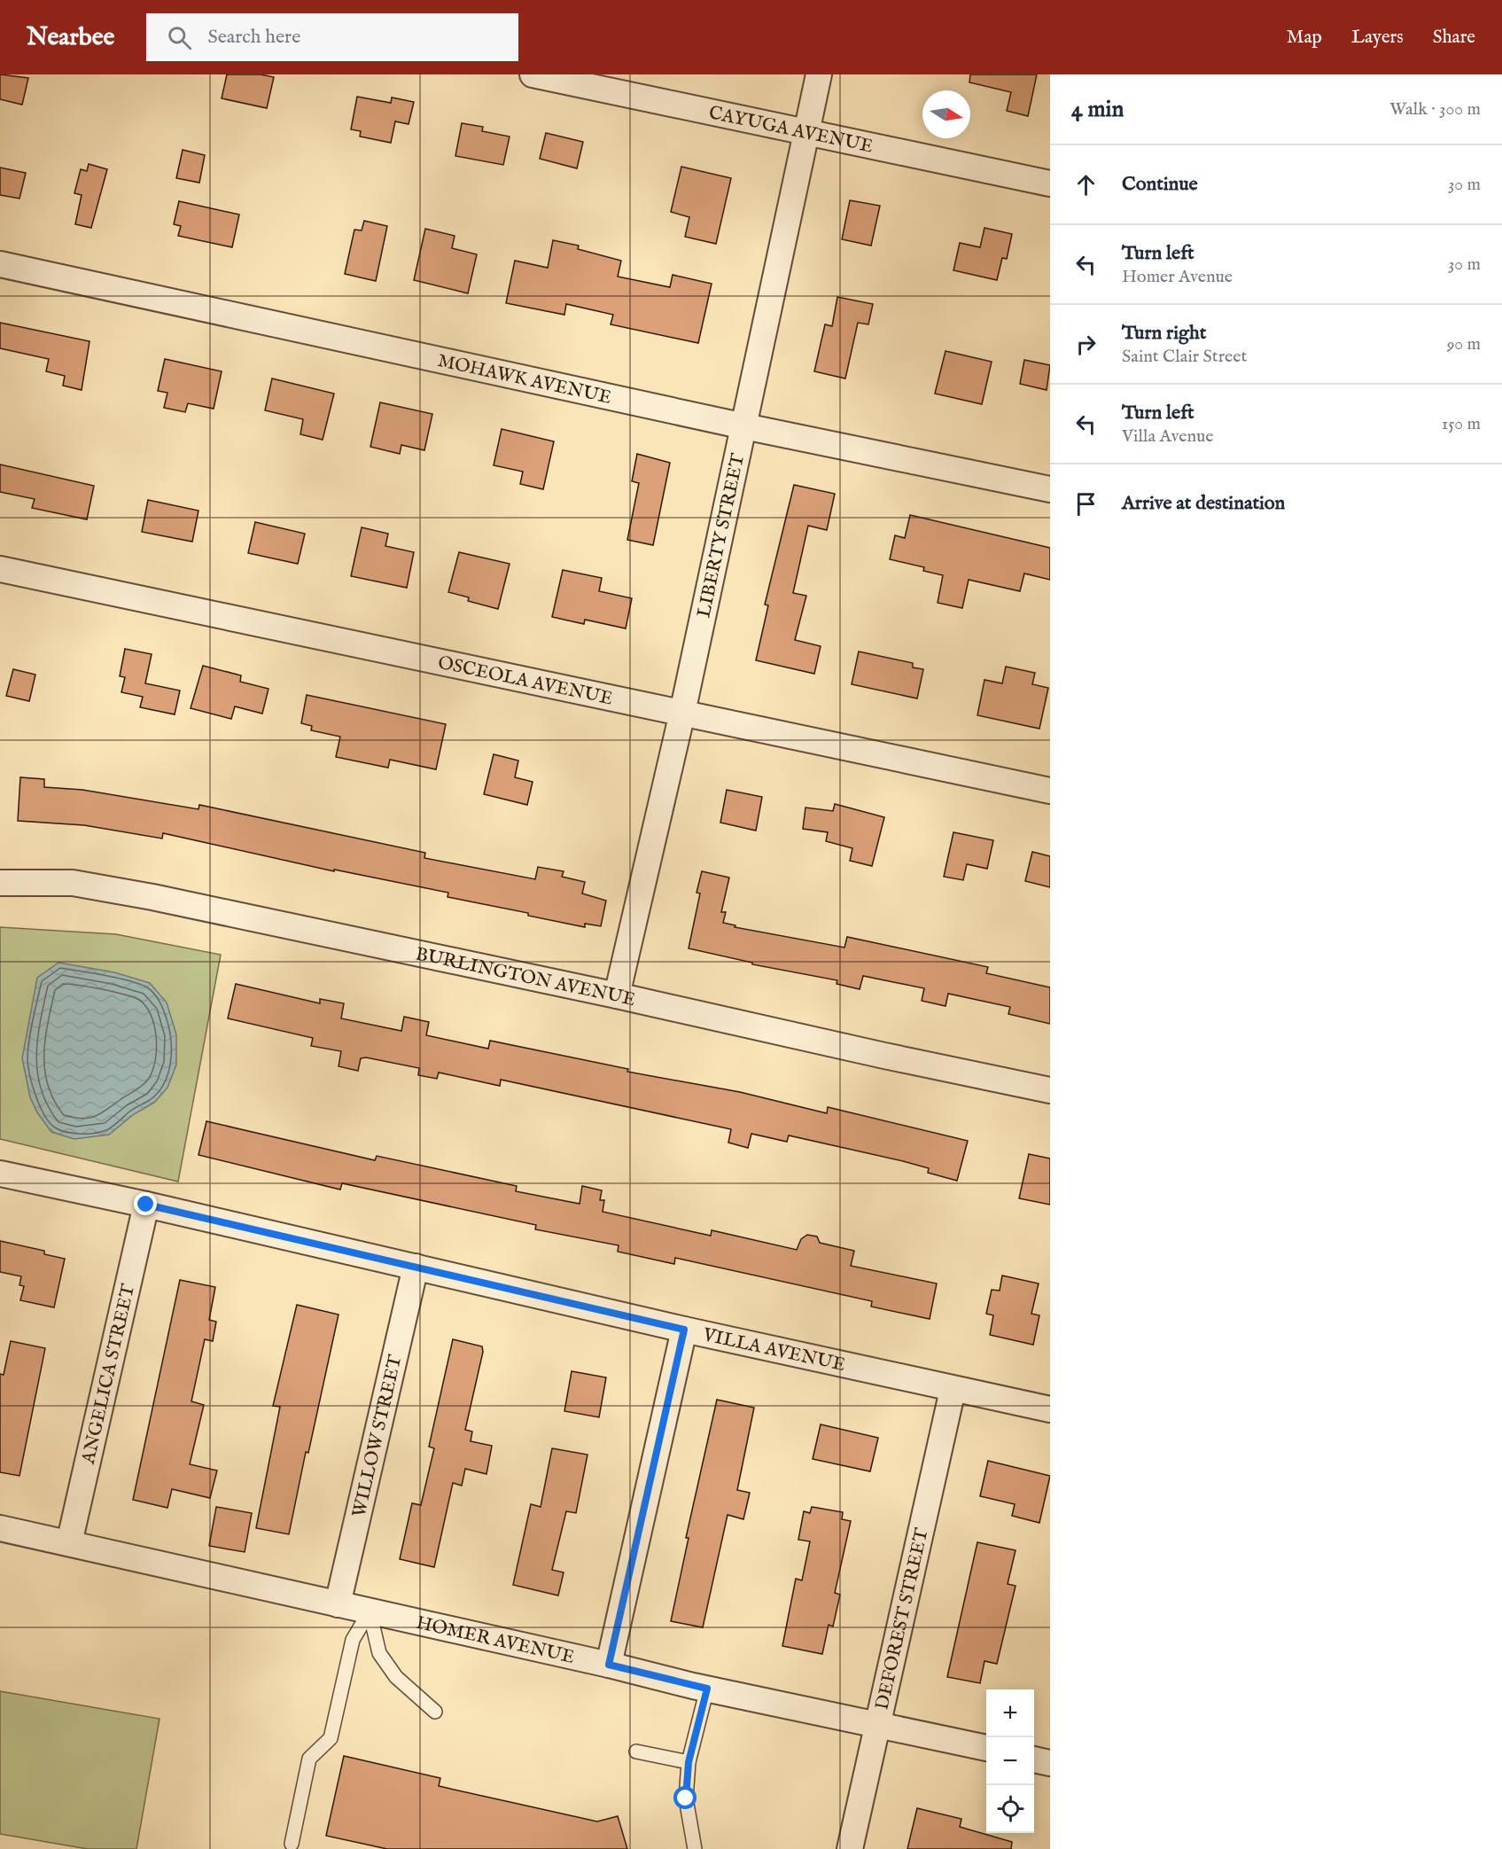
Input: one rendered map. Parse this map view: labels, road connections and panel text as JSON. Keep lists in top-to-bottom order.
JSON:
{
  "streets": {
    "street": [
      "CAYUGA AVENUE",
      "MOHAWK AVENUE",
      "LIBERTY STREET",
      "OSCEOLA AVENUE",
      "BURLINGTON AVENUE",
      "VILLA AVENUE",
      "ANGELICA STREET",
      "WILLOW STREET",
      "DEFOREST STREET",
      "HOMER AVENUE"
    ]
  },
  "crossings": [
    ["CAYUGA AVENUE", "LIBERTY STREET"],
    ["MOHAWK AVENUE", "LIBERTY STREET"],
    ["LIBERTY STREET", "OSCEOLA AVENUE"],
    ["LIBERTY STREET", "BURLINGTON AVENUE"],
    ["VILLA AVENUE", "ANGELICA STREET"],
    ["VILLA AVENUE", "WILLOW STREET"],
    ["VILLA AVENUE", "DEFOREST STREET"],
    ["ANGELICA STREET", "HOMER AVENUE"],
    ["WILLOW STREET", "HOMER AVENUE"],
    ["DEFOREST STREET", "HOMER AVENUE"]
  ],
  "north": "right",
  "page": {
    "header": "Nearbee",
    "search": "Search here",
    "nav": ["Map", "Layers", "Share"],
    "heading": ["4 min", "Walk · 300 m"],
    "list": [
      ["Continue", "30 m"],
      ["Turn left", "Homer Avenue", "30 m"],
      ["Turn right", "Saint Clair Street", "90 m"],
      ["Turn left", "Villa Avenue", "150 m"],
      "Arrive at destination"
    ],
    "map_buttons": ["+", "−"]
  }
}
